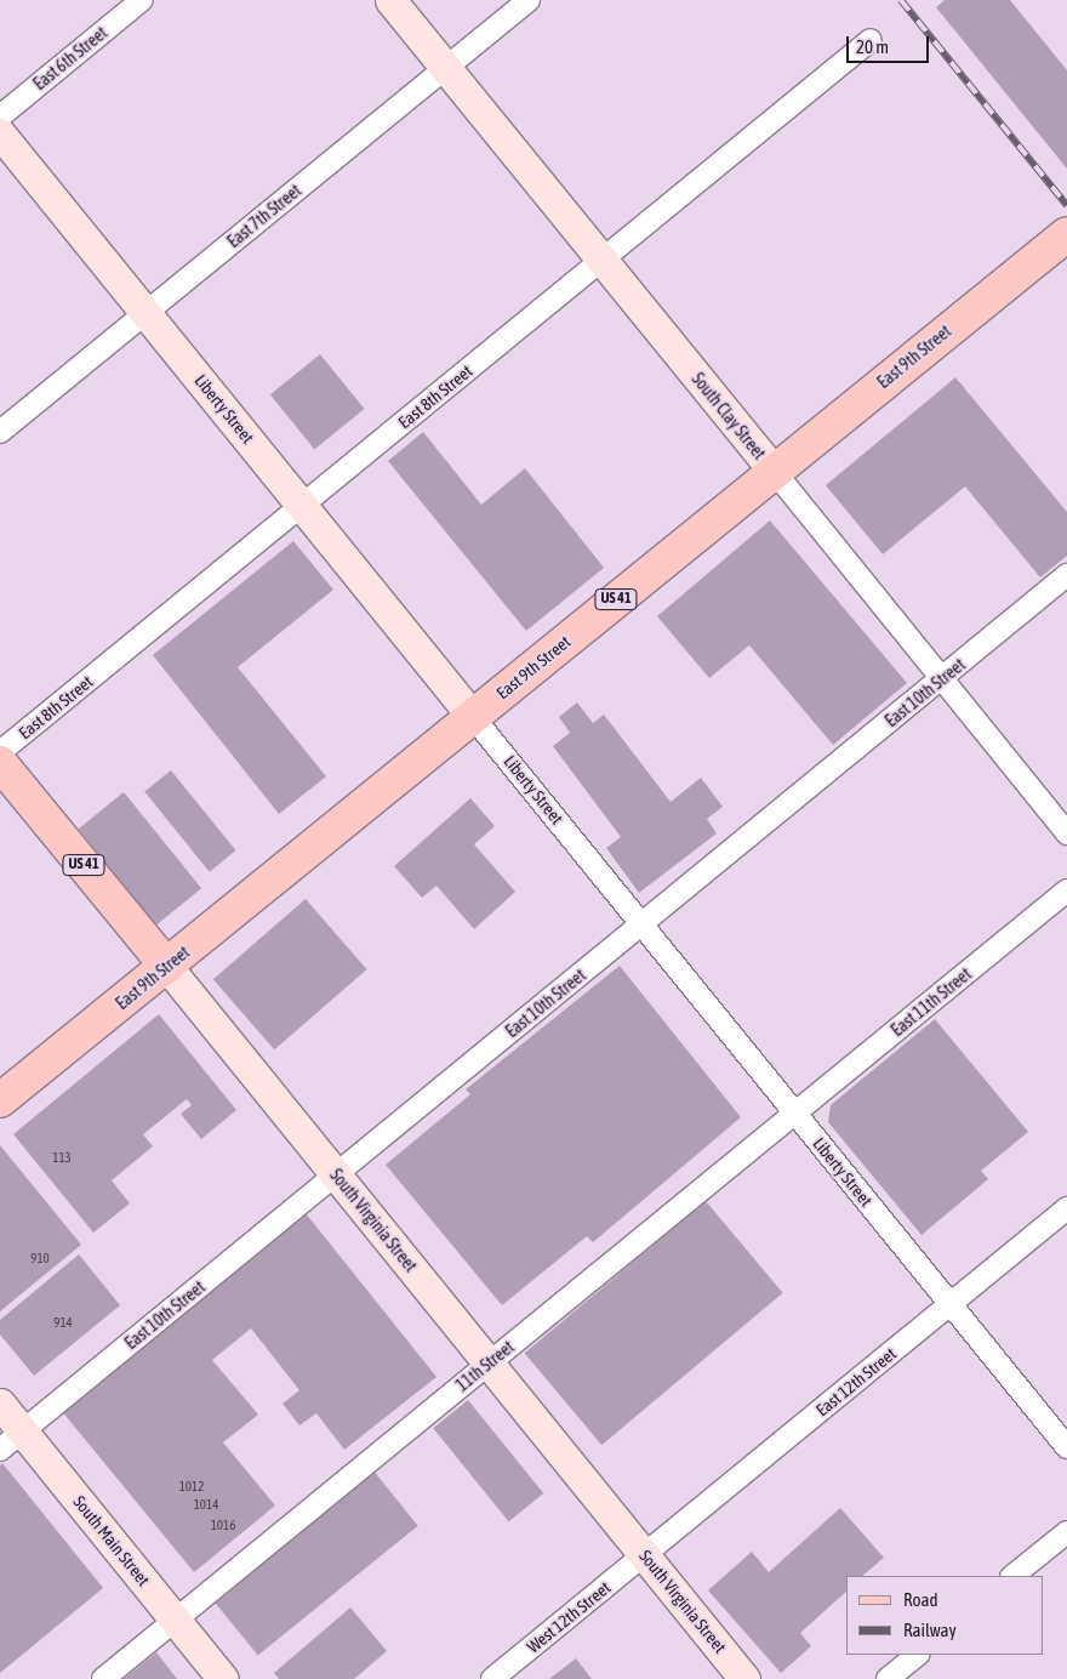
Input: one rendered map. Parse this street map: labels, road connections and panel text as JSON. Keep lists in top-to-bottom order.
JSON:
{
  "streets": {
    "main road": ["East 9th Street", "US 41", "South Virginia Street"],
    "street": [
      "East 6th Street",
      "East 7th Street",
      "East 8th Street",
      "Liberty Street",
      "South Clay Street",
      "East 10th Street",
      "East 11th Street",
      "11th Street",
      "East 12th Street",
      "South Main Street",
      "West 12th Street"
    ]
  },
  "crossings": [
    ["East 7th Street", "Liberty Street"],
    ["East 7th Street", "South Clay Street"],
    ["East 9th Street", "Liberty Street"],
    ["East 9th Street", "South Clay Street"],
    ["East 9th Street", "South Virginia Street"],
    ["East 8th Street", "Liberty Street"],
    ["East 8th Street", "South Clay Street"],
    ["Liberty Street", "East 10th Street"],
    ["Liberty Street", "East 11th Street"],
    ["Liberty Street", "11th Street"],
    ["Liberty Street", "East 12th Street"],
    ["South Clay Street", "East 10th Street"],
    ["East 10th Street", "South Virginia Street"],
    ["East 10th Street", "South Main Street"],
    ["East 11th Street", "11th Street"],
    ["South Virginia Street", "11th Street"],
    ["South Virginia Street", "East 12th Street"],
    ["South Virginia Street", "West 12th Street"],
    ["11th Street", "South Main Street"],
    ["East 12th Street", "West 12th Street"]
  ],
  "house_numbers": [
    "113",
    "910",
    "914",
    "1012",
    "1014",
    "1016"
  ],
  "legend": ["Road", "Railway"],
  "scale_bar": "20 m"
}
